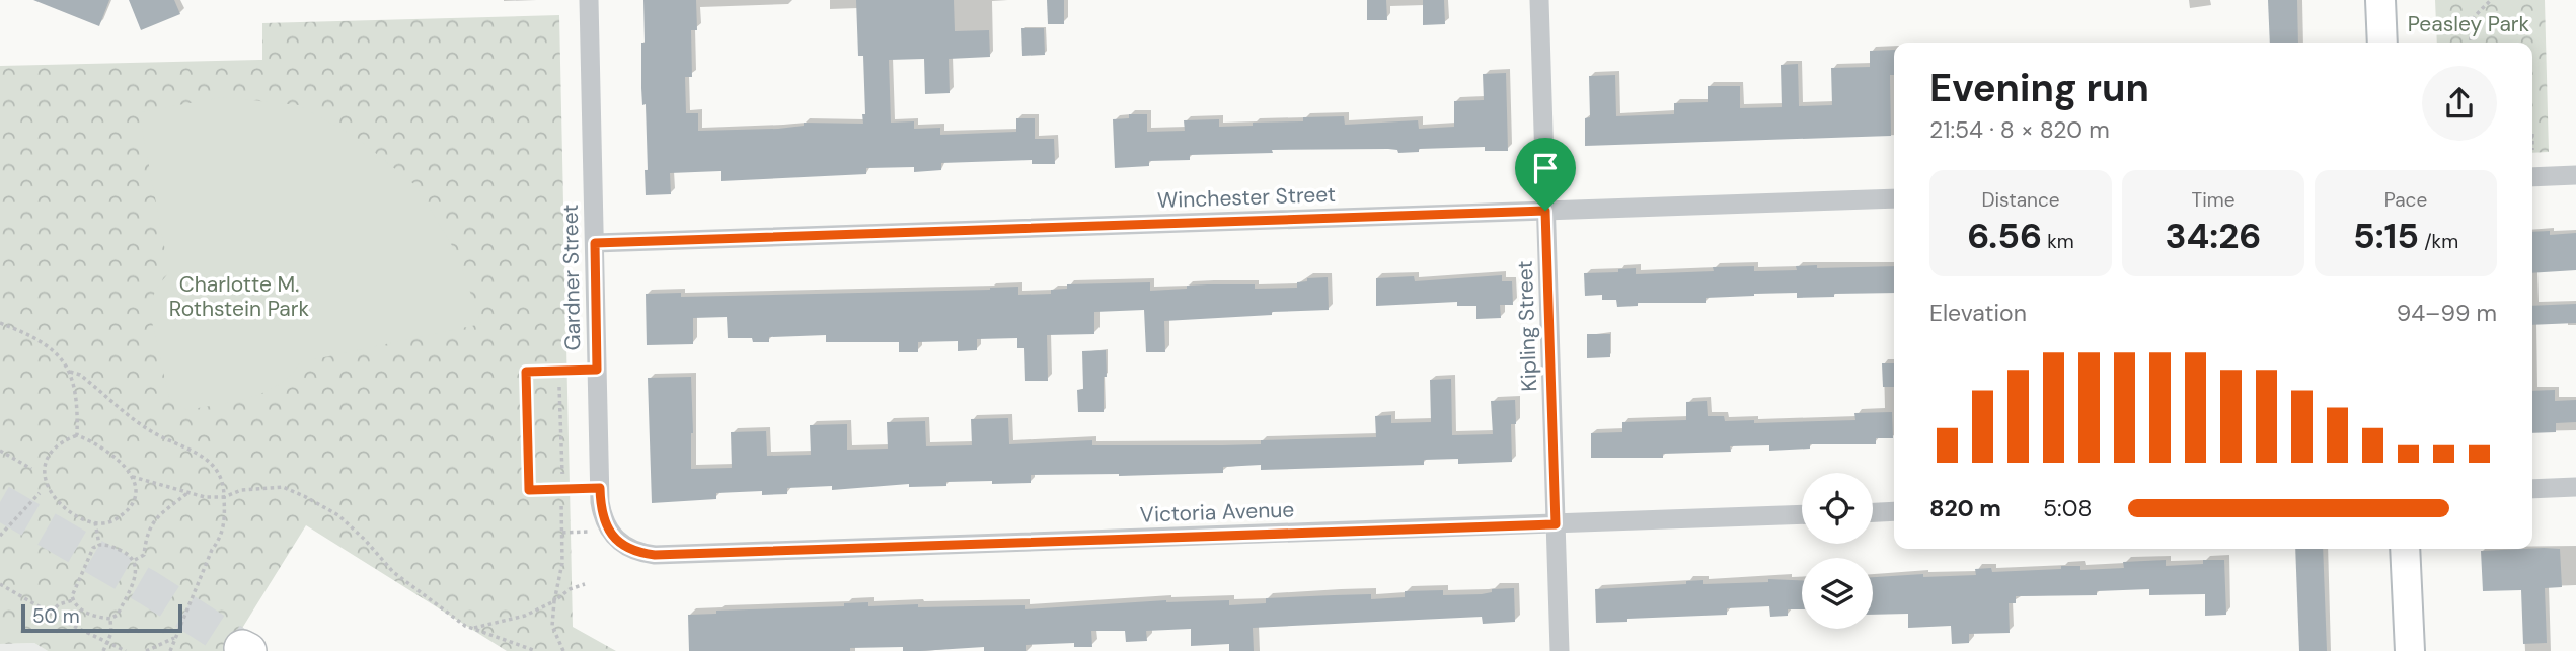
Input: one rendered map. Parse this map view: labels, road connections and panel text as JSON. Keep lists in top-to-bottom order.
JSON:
{
  "streets": {
    "street": [
      "Winchester Street",
      "Gardner Street",
      "Kipling Street",
      "Victoria Avenue"
    ]
  },
  "crossings": [
    ["Winchester Street", "Gardner Street"],
    ["Winchester Street", "Kipling Street"],
    ["Gardner Street", "Victoria Avenue"],
    ["Kipling Street", "Victoria Avenue"]
  ],
  "parks": ["Peasley Park", "Charlotte M. Rothstein Park"],
  "scale_bar": "50 m",
  "page": {
    "heading": ["Evening run", "21:54 · 8 × 820 m"],
    "stats": [
      ["Distance", "6.56 km"],
      ["Time", "34:26"],
      ["Pace", "5:15 /km"]
    ],
    "chart": ["Elevation", "94–99 m"],
    "list": [
      {
        "name": "820 m",
        "note": "5:08"
      }
    ],
    "scale": "50 m"
  }
}
